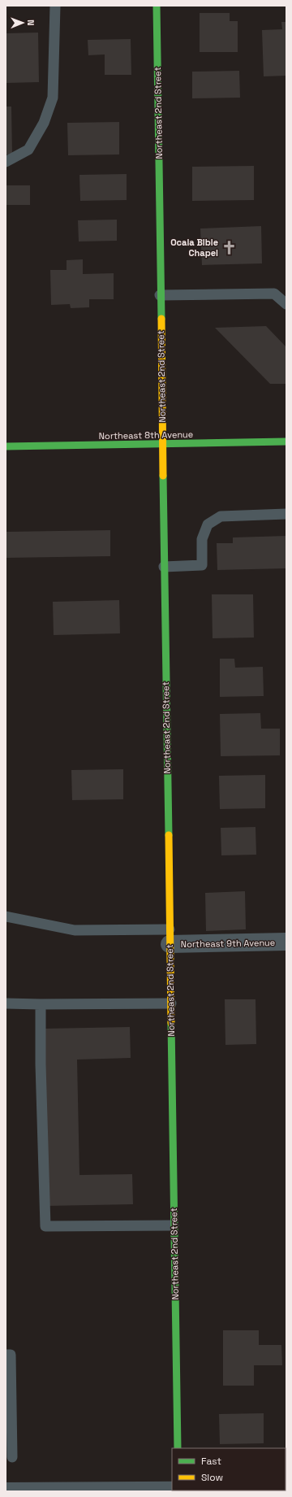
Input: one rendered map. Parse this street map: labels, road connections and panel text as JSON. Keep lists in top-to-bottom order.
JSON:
{
  "streets": {
    "street": ["Northeast 2nd Street", "Northeast 8th Avenue", "Northeast 9th Avenue"]
  },
  "crossings": [
    ["Northeast 2nd Street", "Northeast 8th Avenue"],
    ["Northeast 2nd Street", "Northeast 9th Avenue"]
  ],
  "places": {
    "church": ["Ocala Bible Chapel"]
  },
  "legend": ["Fast", "Slow"],
  "north": "right"
}
